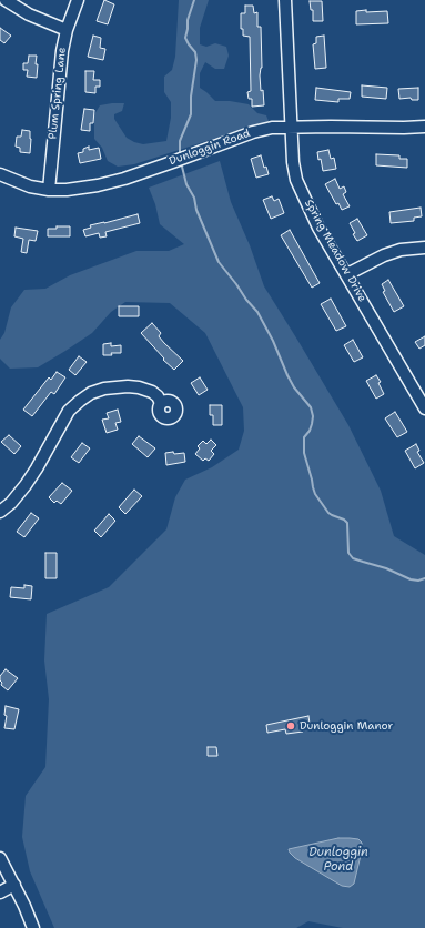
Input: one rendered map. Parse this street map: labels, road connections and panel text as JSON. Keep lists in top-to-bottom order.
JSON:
{
  "streets": {
    "street": ["Plum Spring Lane", "Dunloggin Road", "Spring Meadow Drive"]
  },
  "crossings": [
    ["Plum Spring Lane", "Dunloggin Road"],
    ["Dunloggin Road", "Spring Meadow Drive"]
  ],
  "water": ["Dunloggin Pond"],
  "places": ["Dunloggin Manor"]
}
